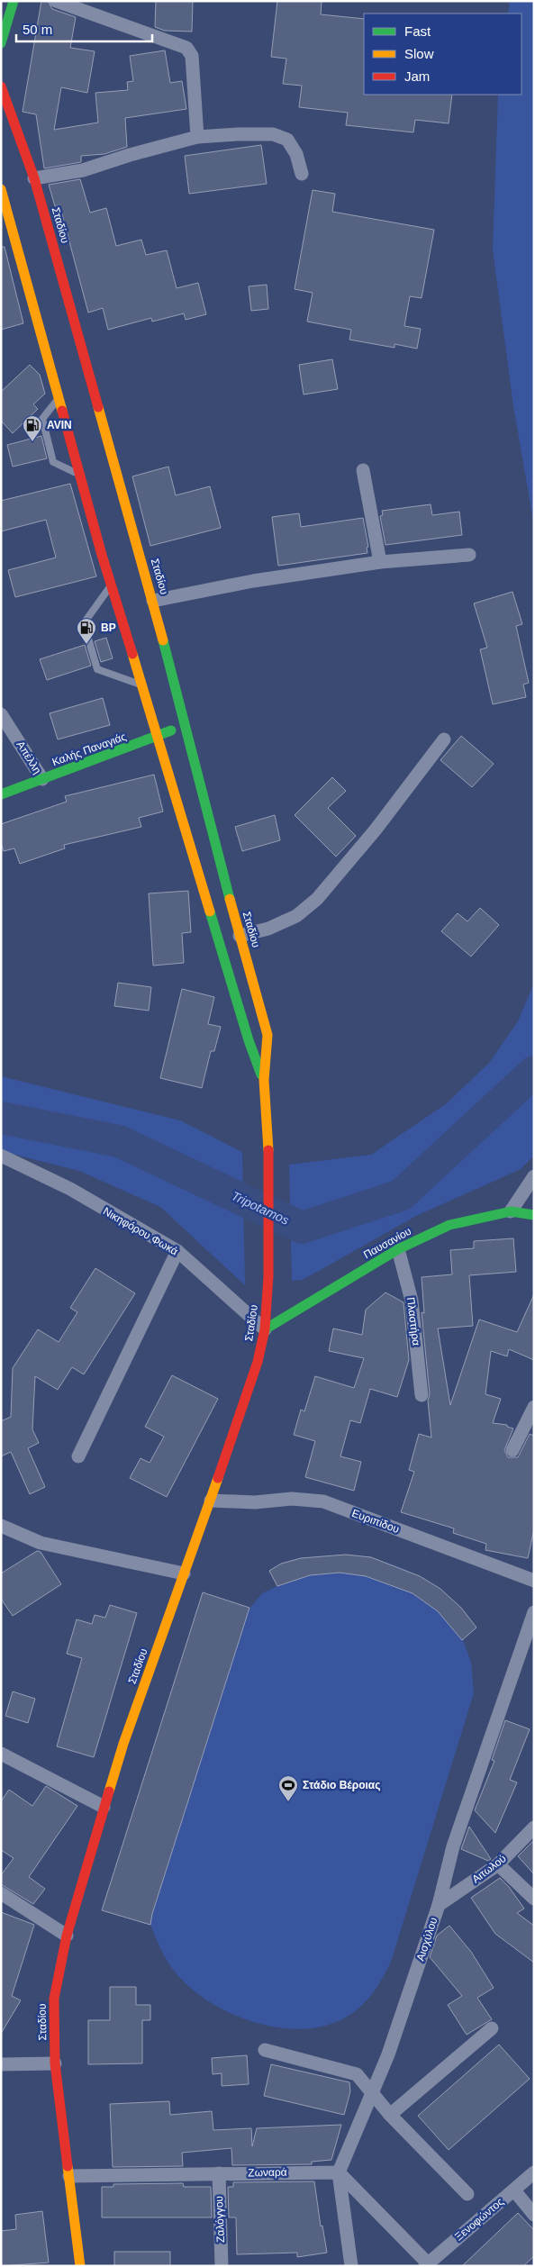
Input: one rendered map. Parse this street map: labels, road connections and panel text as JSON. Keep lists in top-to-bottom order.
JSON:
{
  "streets": {
    "main road": ["Σταδίου", "Καλής Παναγιάς", "Παυσανίου"],
    "street": [
      "Απέλλη",
      "Νικηφόρου Φωκά",
      "Πλαστήρα",
      "Ευριπίδου",
      "Αιτωλού",
      "Αισχύλου",
      "Ζωναρά",
      "Ζαλόγγου",
      "Ξενοφώντος"
    ]
  },
  "crossings": [
    ["Σταδίου", "Καλής Παναγιάς"],
    ["Σταδίου", "Νικηφόρου Φωκά"],
    ["Σταδίου", "Παυσανίου"],
    ["Σταδίου", "Ευριπίδου"],
    ["Σταδίου", "Ζωναρά"],
    ["Καλής Παναγιάς", "Απέλλη"],
    ["Νικηφόρου Φωκά", "Παυσανίου"],
    ["Παυσανίου", "Πλαστήρα"],
    ["Αιτωλού", "Αισχύλου"],
    ["Αισχύλου", "Ζωναρά"],
    ["Ζωναρά", "Ζαλόγγου"]
  ],
  "water": ["Tripotamos"],
  "places": {
    "fuel station": ["AVIN", "BP"],
    "sports": ["Στάδιο Βέροιας"]
  },
  "legend": ["Fast", "Slow", "Jam"],
  "scale_bar": "50 m"
}
